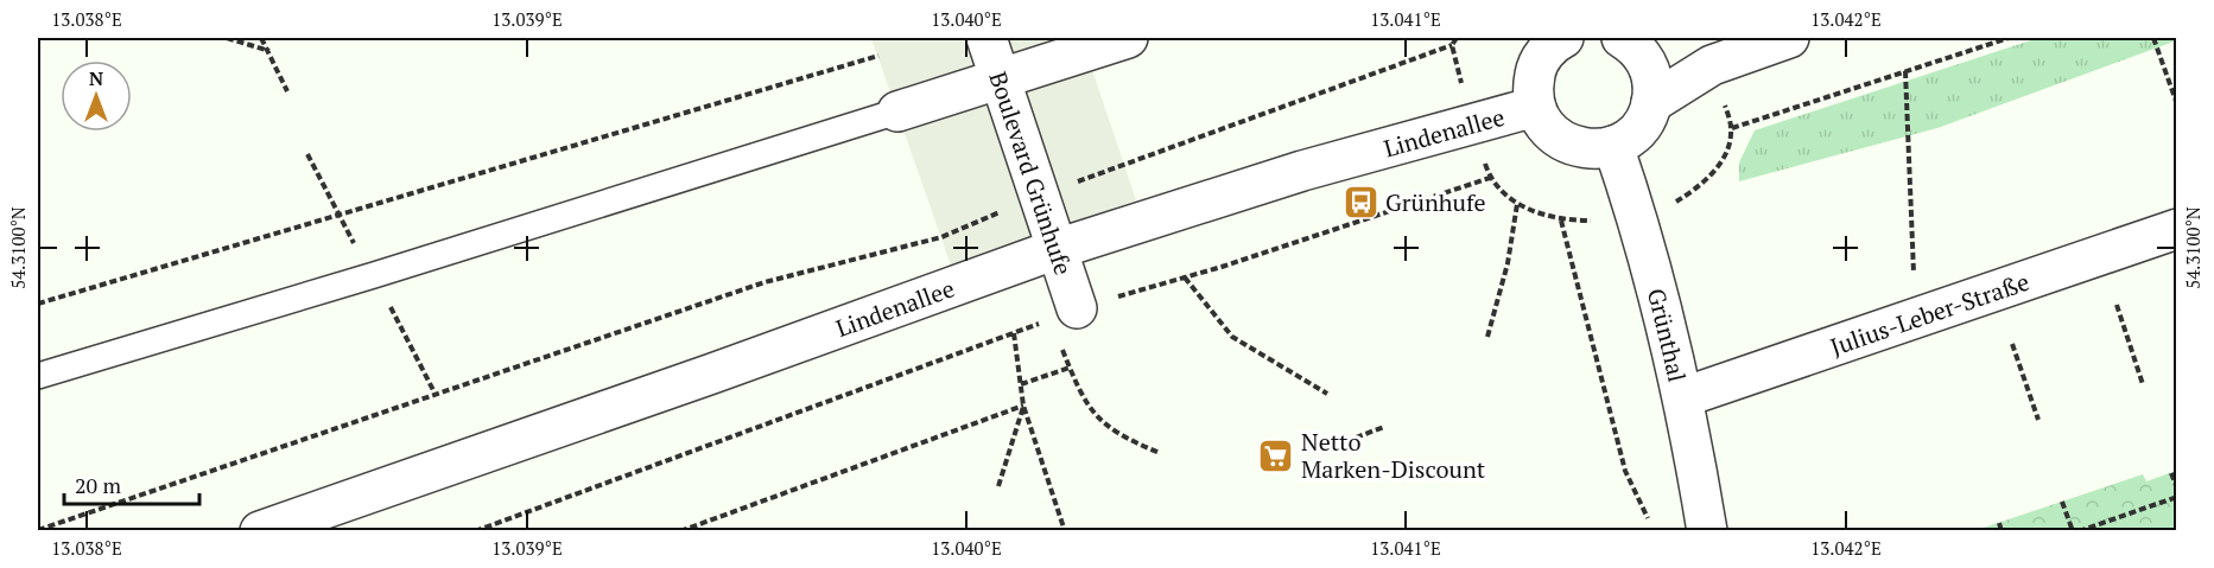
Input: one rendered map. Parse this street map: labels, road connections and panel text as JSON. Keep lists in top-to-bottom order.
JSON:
{
  "streets": {
    "street": [
      "Lindenallee",
      "Boulevard Grünhufe",
      "Julius-Leber-Straße",
      "Grünthal"
    ]
  },
  "crossings": [
    ["Lindenallee", "Boulevard Grünhufe"],
    ["Julius-Leber-Straße", "Grünthal"]
  ],
  "places": {
    "bus stop": ["Grünhufe"],
    "supermarket": ["Netto Marken-Discount"]
  },
  "scale_bar": "20 m",
  "north": "top",
  "coordinates": [
    "13.038°E",
    "13.039°E",
    "13.040°E",
    "13.041°E",
    "13.042°E",
    "54.3100°N"
  ]
}
